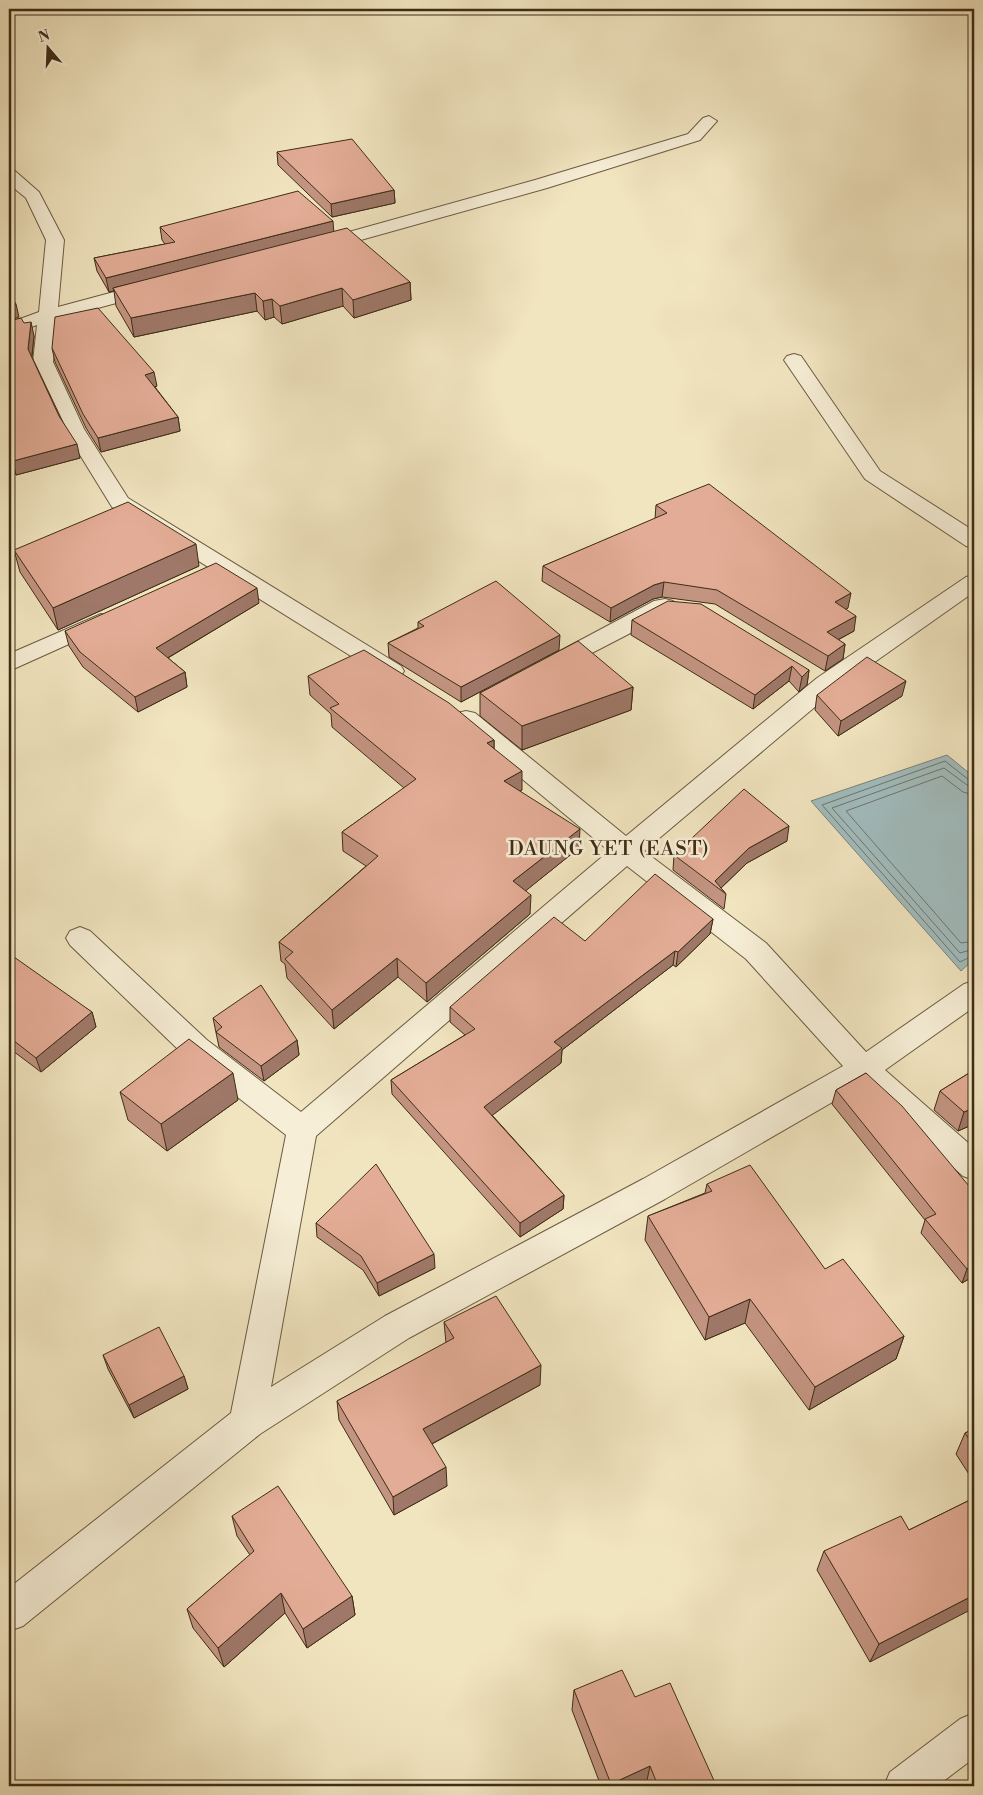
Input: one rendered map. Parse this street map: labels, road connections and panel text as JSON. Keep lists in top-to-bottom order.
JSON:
{
  "districts": ["DAUNG YET (EAST)"],
  "north": "top"
}
